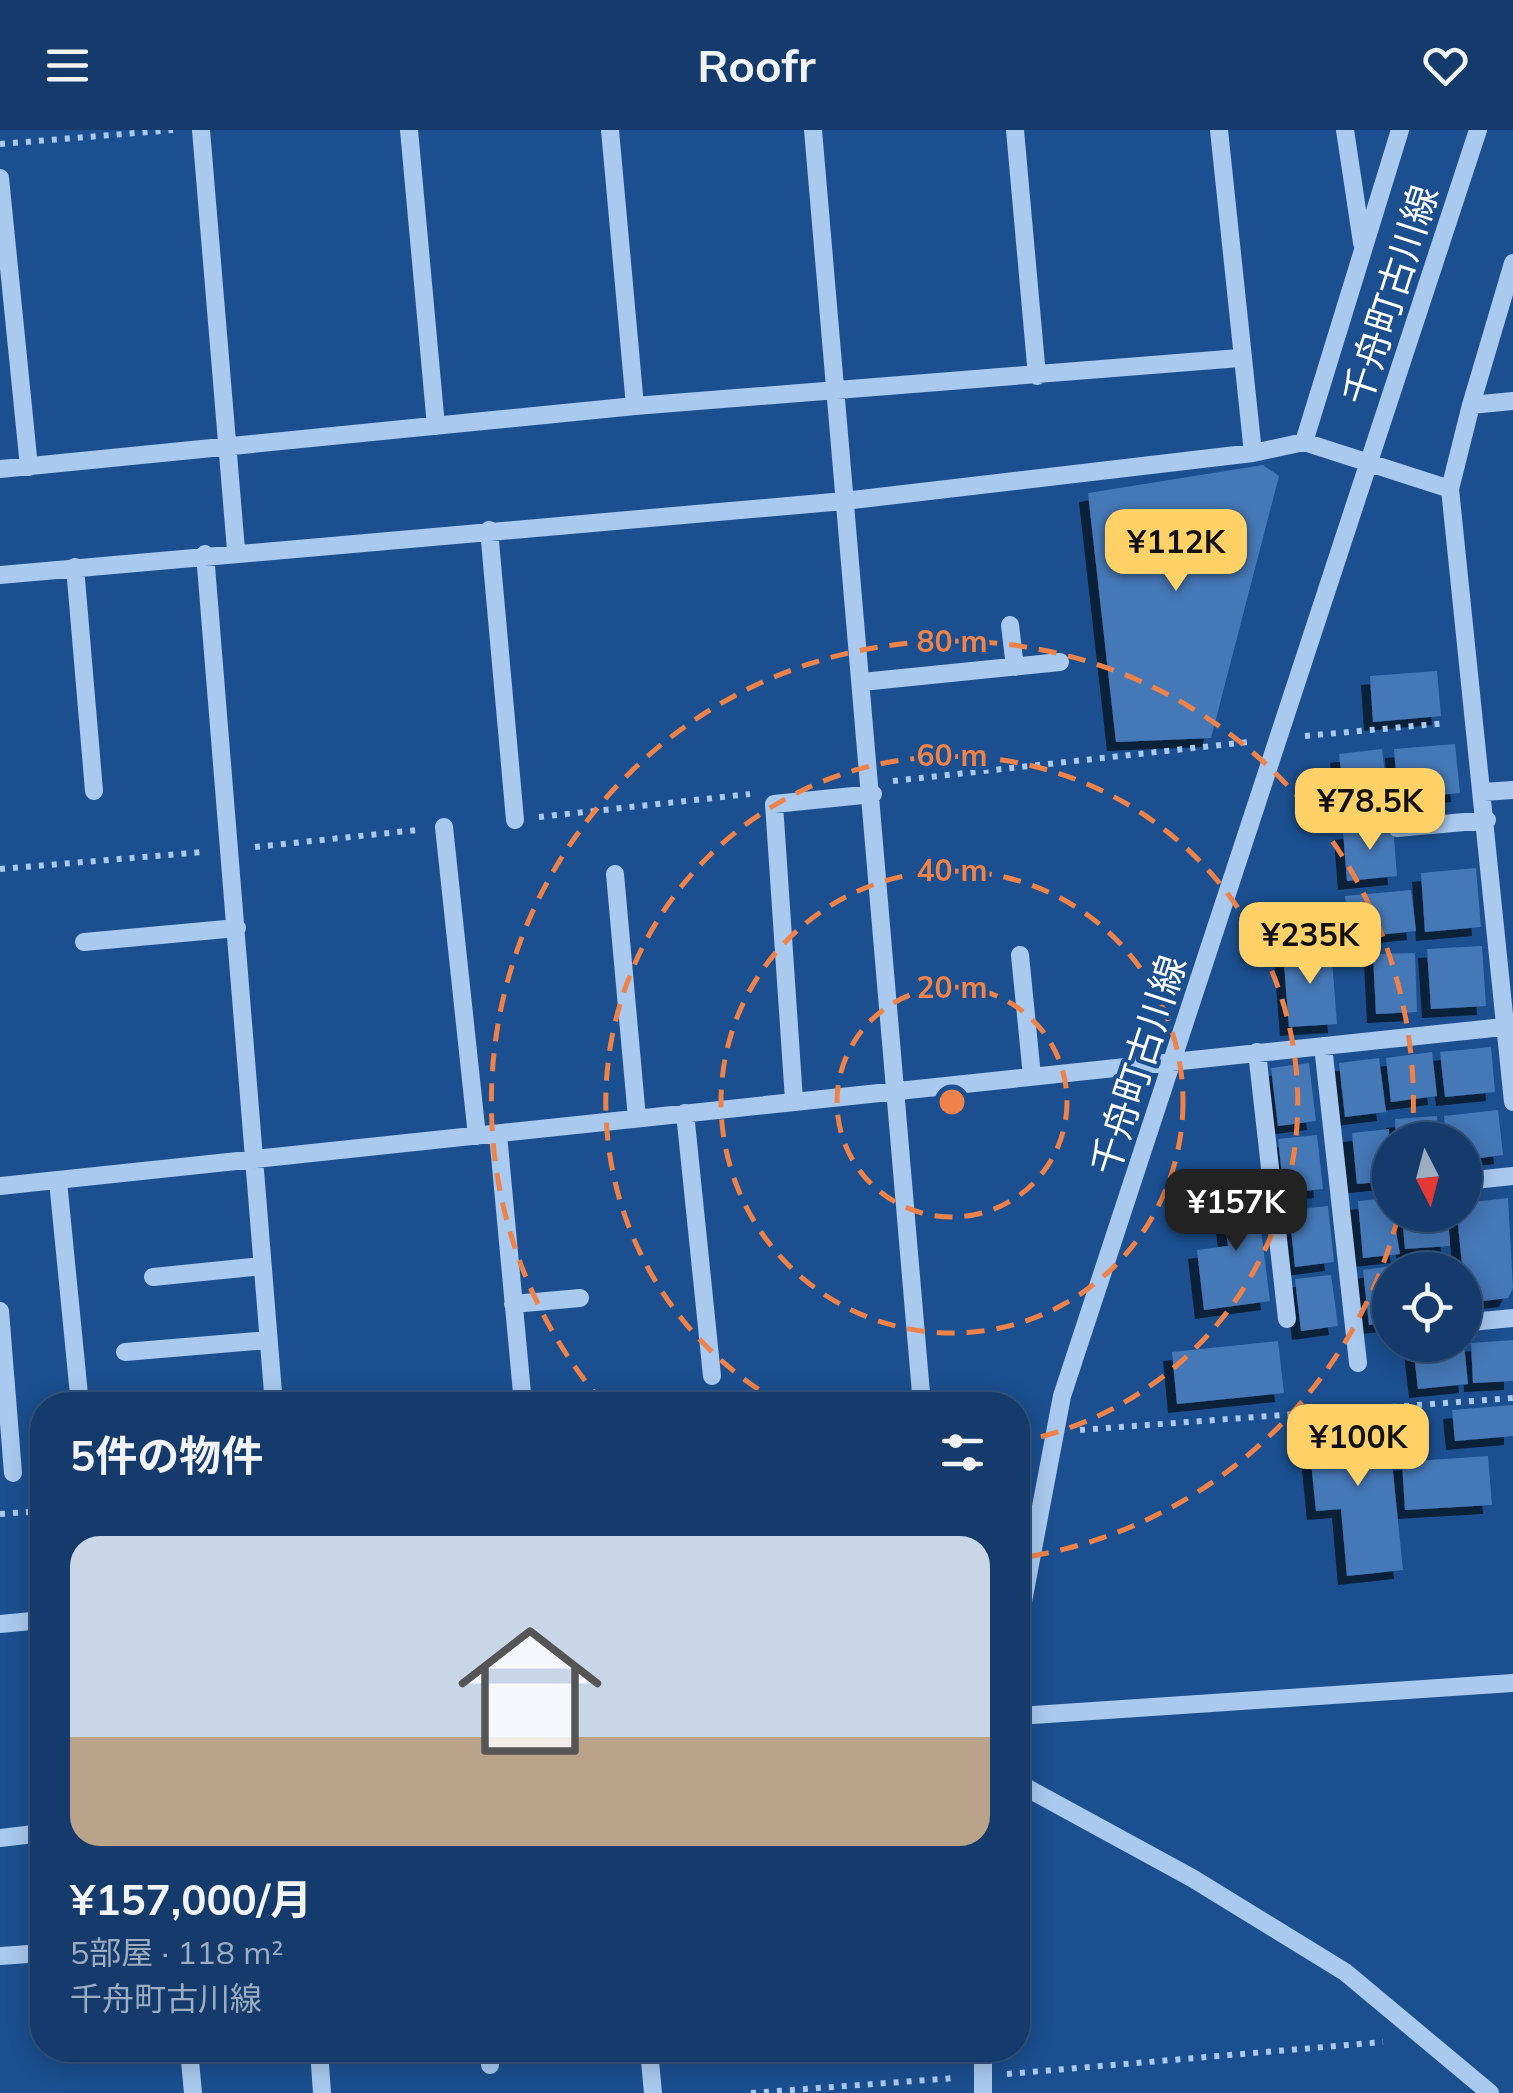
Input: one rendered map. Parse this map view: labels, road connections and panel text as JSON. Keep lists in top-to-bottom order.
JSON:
{
  "streets": {
    "street": ["千舟町古川線"]
  },
  "north": "bottom",
  "page": {
    "header": "Roofr",
    "price": [
      "¥112K",
      "¥78.5K",
      "¥235K",
      "¥157K",
      "¥100K"
    ],
    "heading": "5件の物件",
    "list": [
      {
        "name": "¥157,000/月",
        "note": "5部屋 · 118 m² · 千舟町古川線"
      }
    ]
  },
  "rings": [
    "80 m",
    "60 m",
    "40 m",
    "20 m"
  ]
}
